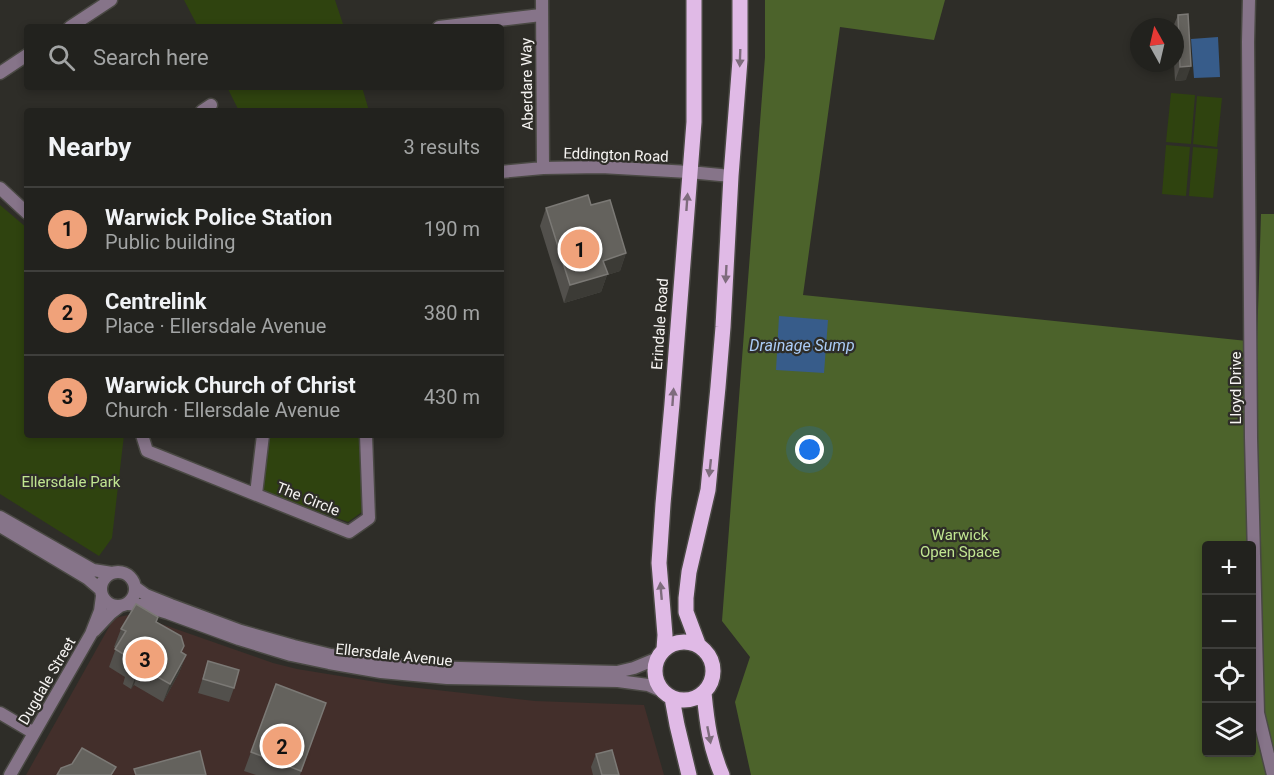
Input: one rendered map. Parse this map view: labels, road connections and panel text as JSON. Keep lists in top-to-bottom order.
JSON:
{
  "streets": {
    "main road": ["Erindale Road"],
    "street": [
      "Aberdare Way",
      "Eddington Road",
      "Lloyd Drive",
      "The Circle",
      "Ellersdale Avenue",
      "Dugdale Street"
    ]
  },
  "crossings": [
    ["Aberdare Way", "Eddington Road"],
    ["Eddington Road", "Erindale Road"],
    ["Erindale Road", "Ellersdale Avenue"],
    ["Ellersdale Avenue", "Dugdale Street"]
  ],
  "water": ["Drainage Sump"],
  "parks": ["Ellersdale Park", "Warwick Open Space"],
  "north": "top",
  "page": {
    "search": "Search here",
    "heading": ["Nearby", "3 results"],
    "list": [
      {
        "mark": "1",
        "name": "Warwick Police Station",
        "note": "Public building",
        "value": "190 m"
      },
      {
        "mark": "2",
        "name": "Centrelink",
        "note": "Place · Ellersdale Avenue",
        "value": "380 m"
      },
      {
        "mark": "3",
        "name": "Warwick Church of Christ",
        "note": "Church · Ellersdale Avenue",
        "value": "430 m"
      }
    ],
    "pins": ["1", "3", "2"],
    "map_buttons": ["+", "−"]
  }
}
